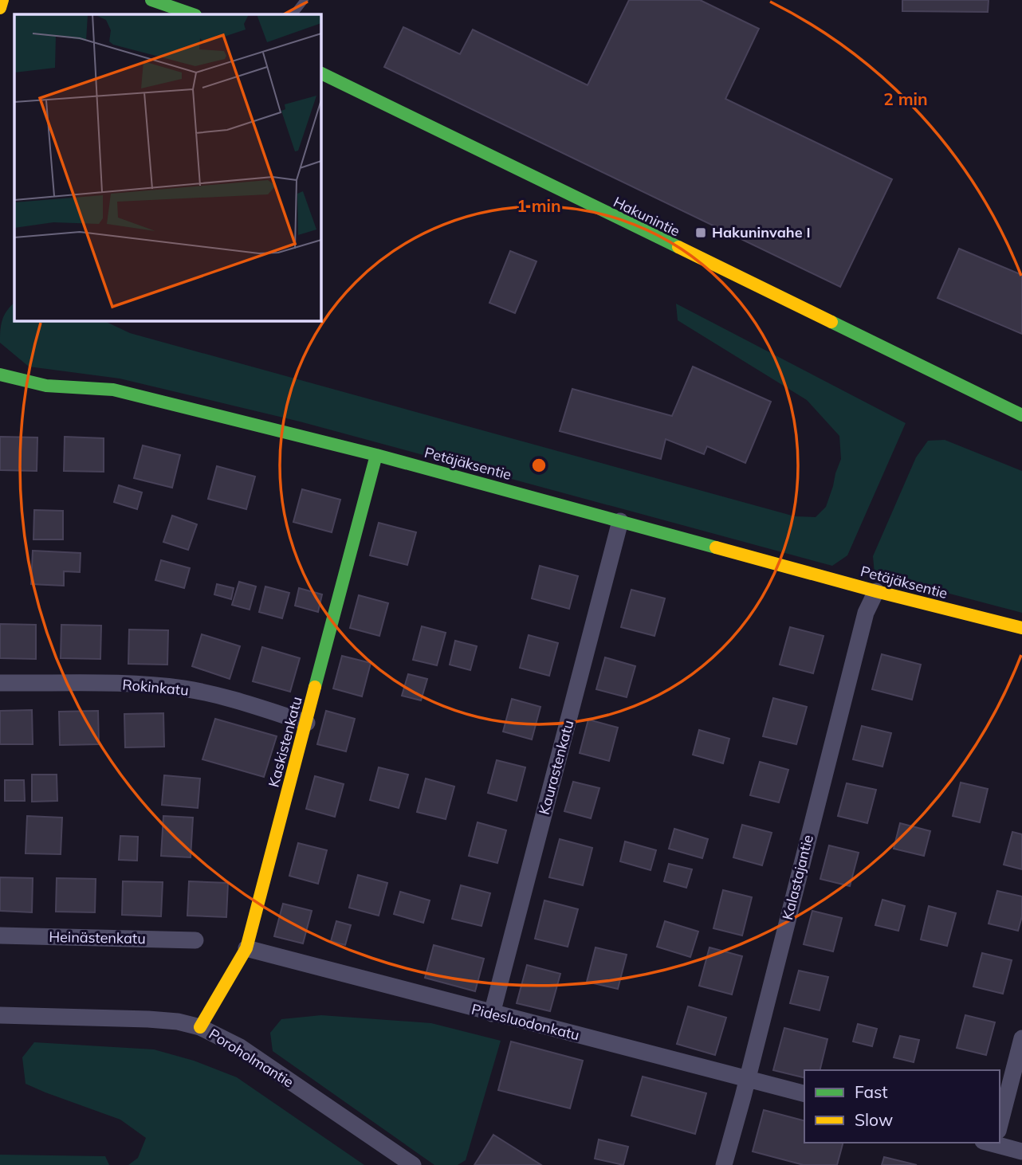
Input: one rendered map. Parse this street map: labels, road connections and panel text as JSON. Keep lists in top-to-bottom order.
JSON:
{
  "streets": {
    "main road": ["Hakunintie", "Petäjäksentie", "Kaskistenkatu"],
    "street": [
      "Rokinkatu",
      "Kaurastenkatu",
      "Kalastajantie",
      "Heinästenkatu",
      "Pidesluodonkatu",
      "Poroholmantie"
    ]
  },
  "crossings": [
    ["Petäjäksentie", "Kaskistenkatu"],
    ["Petäjäksentie", "Kaurastenkatu"],
    ["Petäjäksentie", "Kalastajantie"],
    ["Rokinkatu", "Kaskistenkatu"],
    ["Kaskistenkatu", "Pidesluodonkatu"],
    ["Kaskistenkatu", "Poroholmantie"],
    ["Kaurastenkatu", "Pidesluodonkatu"],
    ["Kalastajantie", "Pidesluodonkatu"]
  ],
  "places": {
    "transit": ["Hakuninvahe I"]
  },
  "legend": ["Fast", "Slow"],
  "rings": ["2 min", "1 min"]
}
